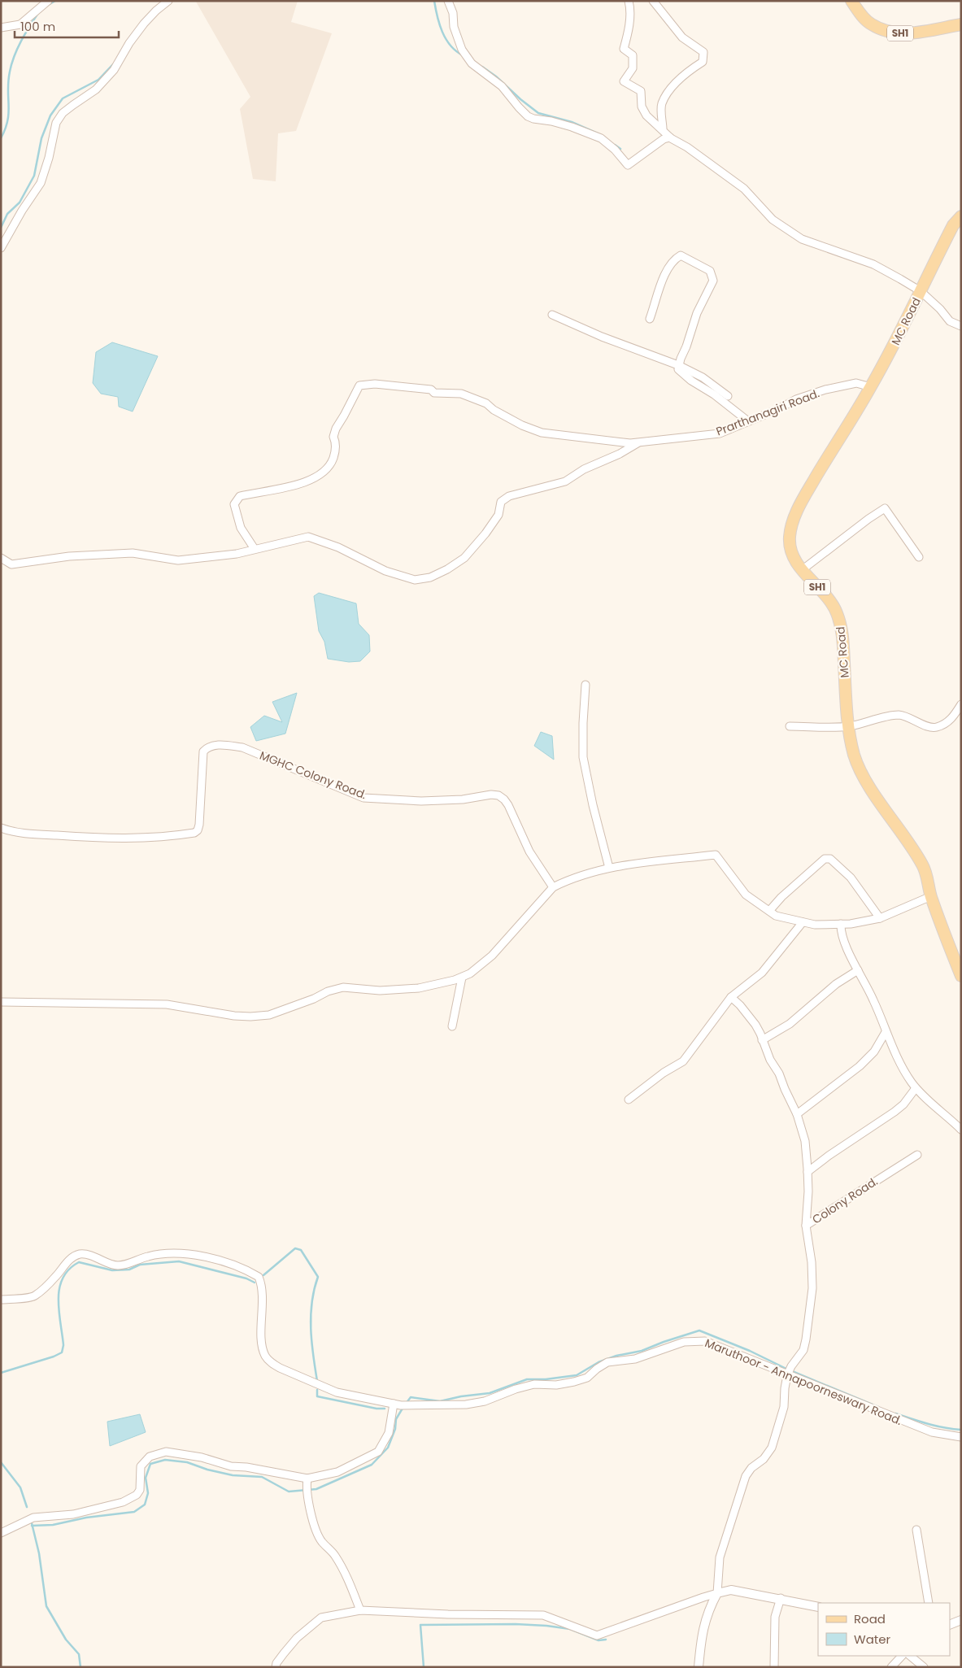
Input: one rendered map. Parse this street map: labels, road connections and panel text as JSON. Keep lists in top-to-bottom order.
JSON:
{
  "streets": {
    "main road": ["SH1", "MC Road"],
    "street": [
      "Prarthanagiri Road.",
      "MGHC Colony Road.",
      "Colony Road.",
      "Maruthoor - Annapoorneswary Road."
    ]
  },
  "crossings": [
    ["MC Road", "Prarthanagiri Road."]
  ],
  "legend": ["Road", "Water"],
  "scale_bar": "100 m"
}
